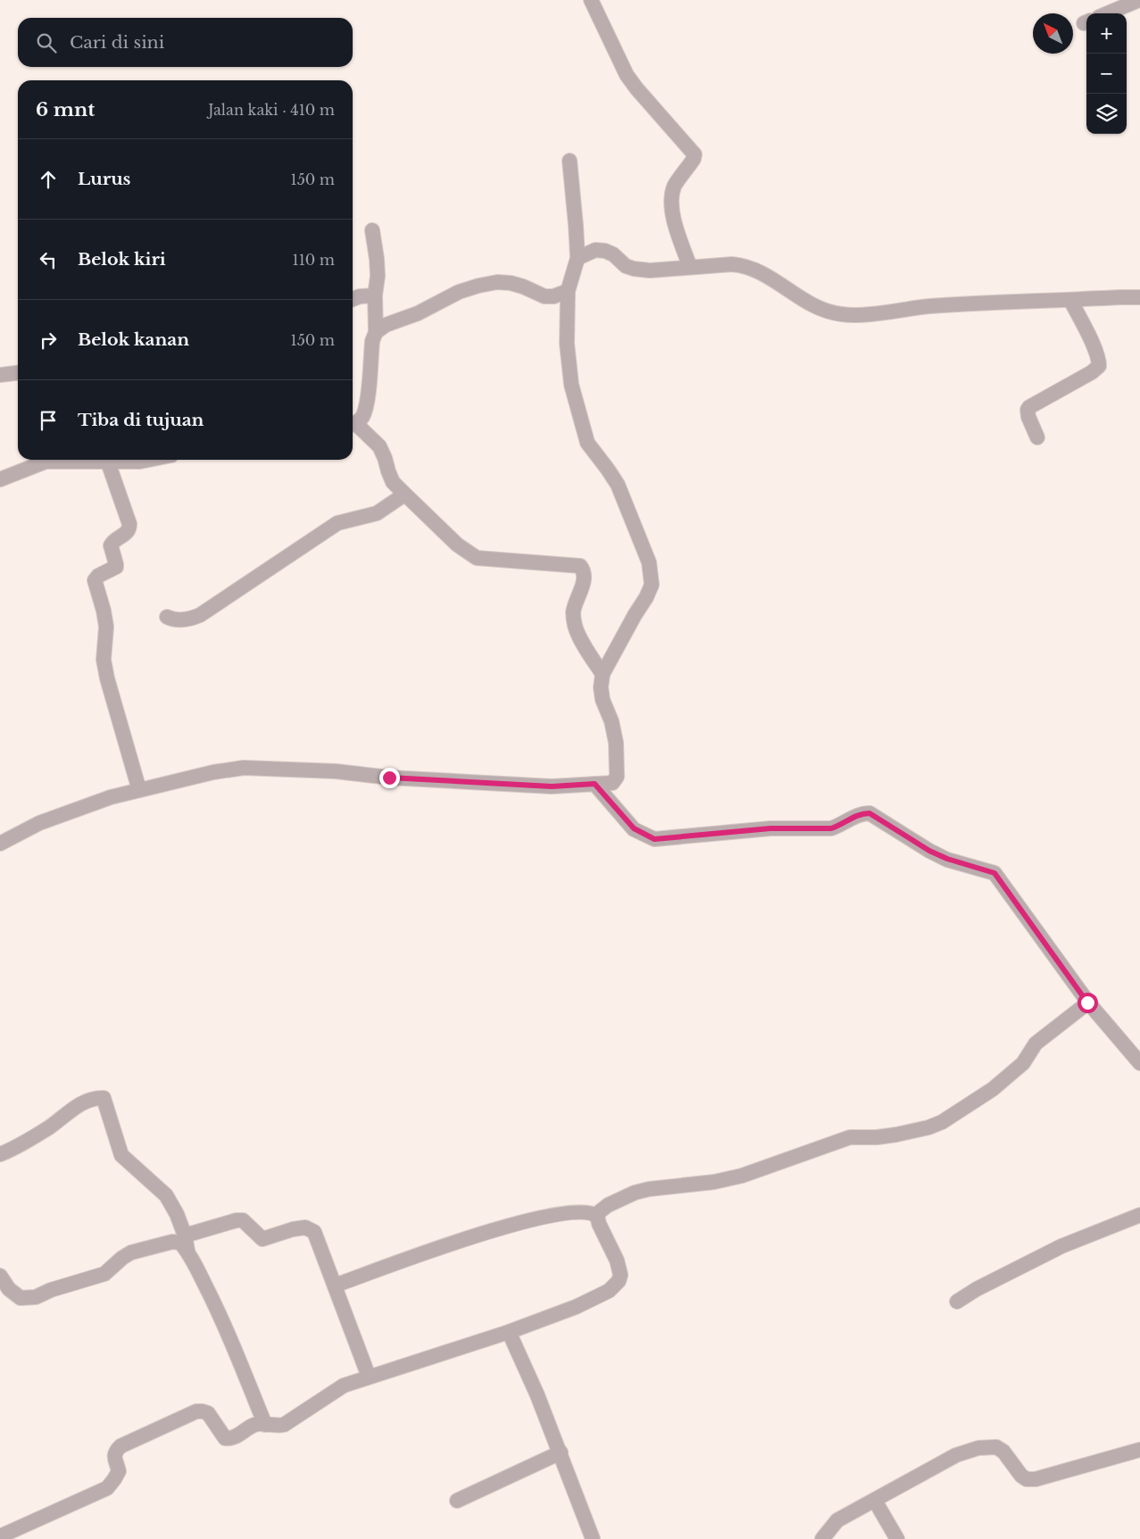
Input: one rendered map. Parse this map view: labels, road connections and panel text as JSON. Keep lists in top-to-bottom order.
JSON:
{
  "north": "top left",
  "page": {
    "map_buttons": ["+", "−"],
    "search": "Cari di sini",
    "heading": ["6 mnt", "Jalan kaki · 410 m"],
    "list": [
      ["Lurus", "150 m"],
      ["Belok kiri", "110 m"],
      ["Belok kanan", "150 m"],
      "Tiba di tujuan"
    ]
  }
}
